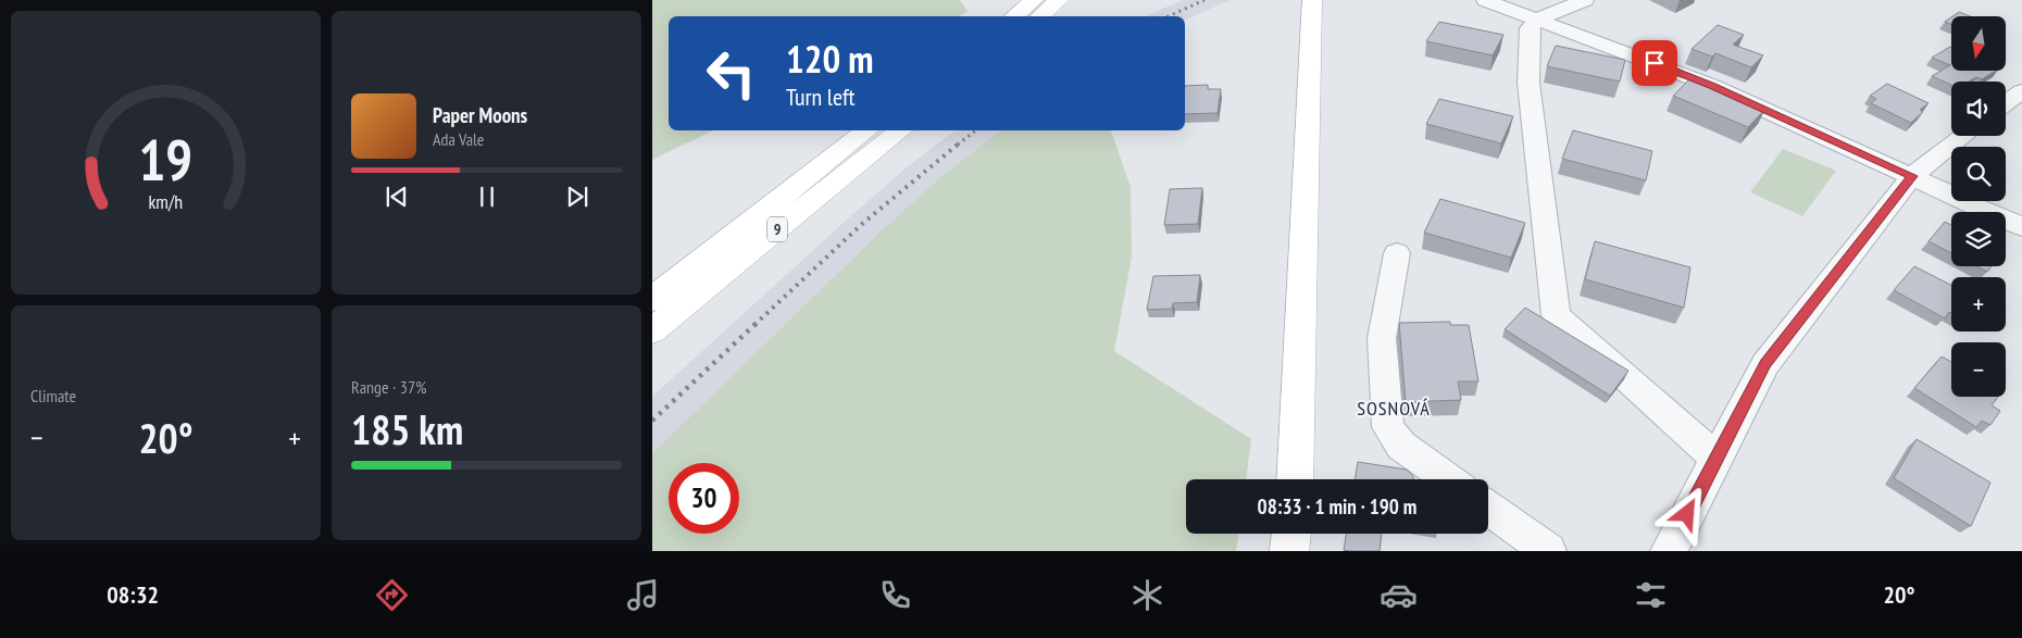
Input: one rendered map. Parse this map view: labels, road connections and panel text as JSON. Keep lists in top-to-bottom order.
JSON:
{
  "streets": {
    "street": ["9"]
  },
  "districts": ["SOSNOVÁ"],
  "north": "bottom",
  "page": {
    "map_buttons": ["+", "−"],
    "turn": ["120 m", "Turn left"],
    "song": ["Paper Moons", "Ada Vale"],
    "tile": [
      "Climate",
      ["Range · 37%", "185 km"]
    ],
    "heat": ["−", "20°", "+"],
    "limit": "30",
    "trip": "08:33 · 1 min · 190 m",
    "tabs": ["08:32", "20°"],
    "gauge": ["19", "km/h"]
  }
}
